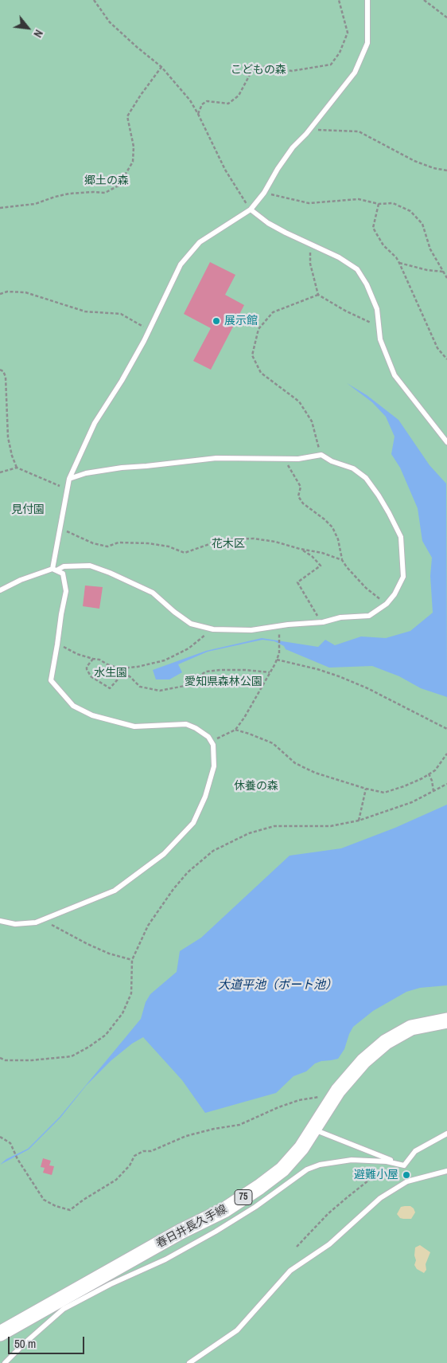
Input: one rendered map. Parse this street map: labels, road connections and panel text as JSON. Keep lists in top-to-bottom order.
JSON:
{
  "streets": {
    "main road": ["75", "春日井長久手線"]
  },
  "water": ["大道平池（ボート池）"],
  "parks": [
    "こどもの森",
    "郷土の森",
    "見付園",
    "花木区",
    "水生園",
    "愛知県森林公園",
    "休養の森"
  ],
  "places": ["展示館", "避難小屋"],
  "scale_bar": "50 m",
  "north": "bottom right"
}
